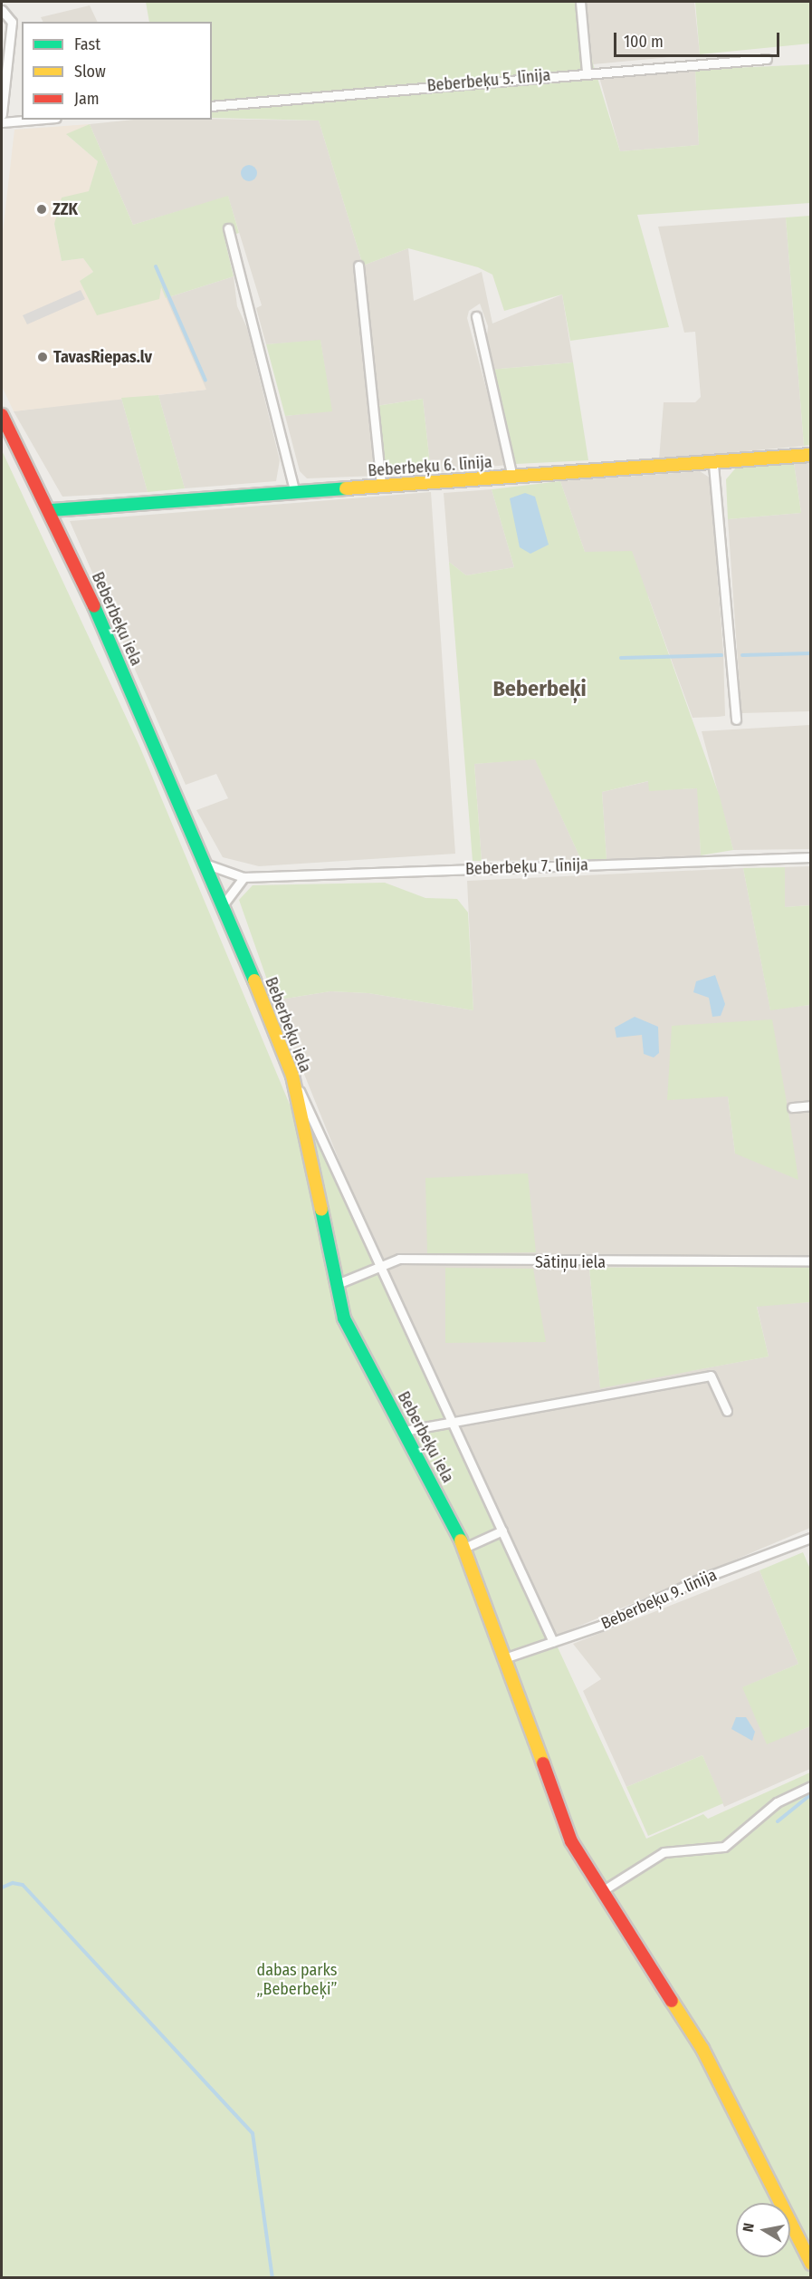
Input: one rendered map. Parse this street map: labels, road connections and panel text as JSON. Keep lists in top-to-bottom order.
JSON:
{
  "streets": {
    "street": [
      "Beberbeķu 5. līnija",
      "Beberbeķu 6. līnija",
      "Beberbeķu iela",
      "Beberbeķu 7. līnija",
      "Sātiņu iela",
      "Beberbeķu 9. līnija"
    ]
  },
  "crossings": [
    ["Beberbeķu 6. līnija", "Beberbeķu iela"],
    ["Beberbeķu iela", "Beberbeķu 7. līnija"],
    ["Beberbeķu iela", "Sātiņu iela"],
    ["Beberbeķu iela", "Beberbeķu 9. līnija"]
  ],
  "districts": ["Beberbeķi"],
  "parks": ["dabas parks „Beberbeķi”"],
  "places": ["ZZK", "TavasRiepas.lv"],
  "legend": ["Fast", "Slow", "Jam"],
  "scale_bar": "100 m",
  "north": "left"
}
